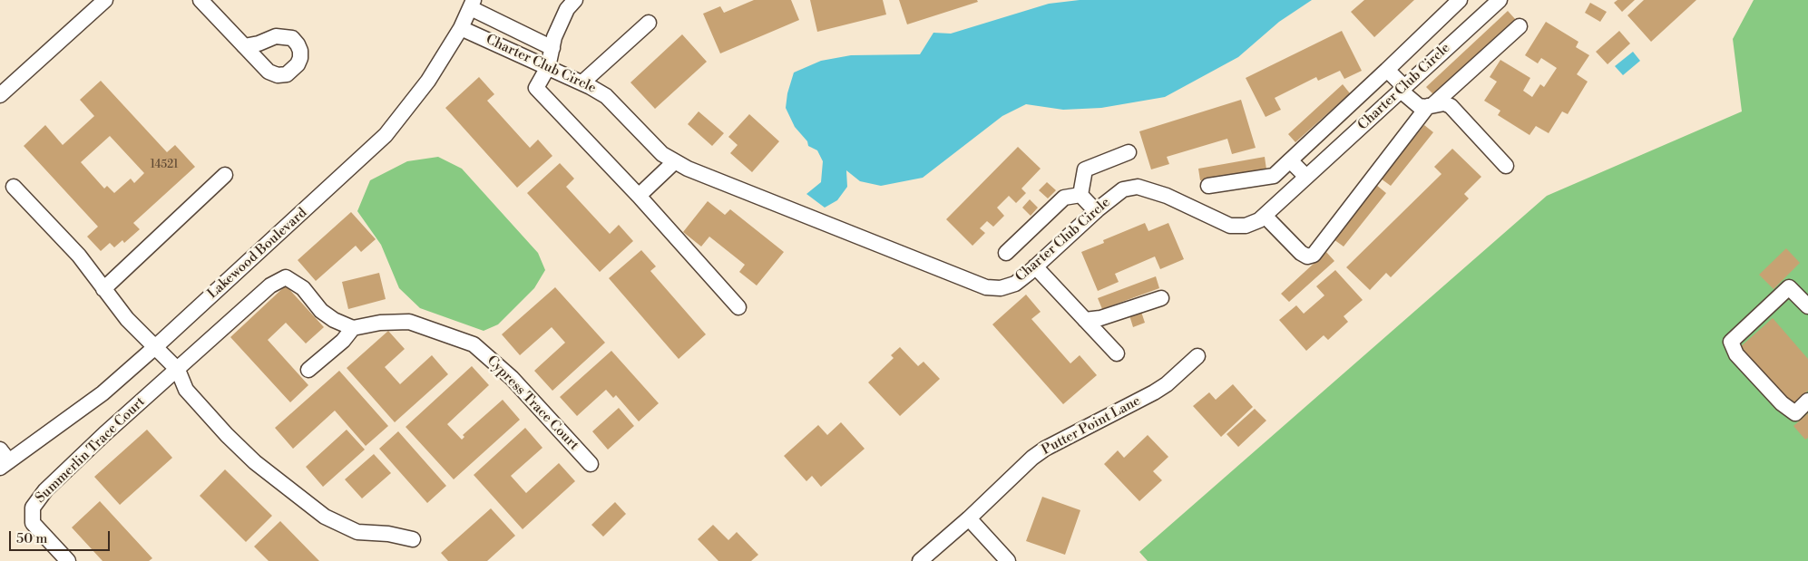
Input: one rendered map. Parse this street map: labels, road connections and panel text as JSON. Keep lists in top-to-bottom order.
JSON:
{
  "streets": {
    "street": [
      "Charter Club Circle",
      "Lakewood Boulevard",
      "Cypress Trace Court",
      "Putter Point Lane",
      "Summerlin Trace Court"
    ]
  },
  "crossings": [
    ["Charter Club Circle", "Lakewood Boulevard"]
  ],
  "house_numbers": ["14521"],
  "scale_bar": "50 m"
}
